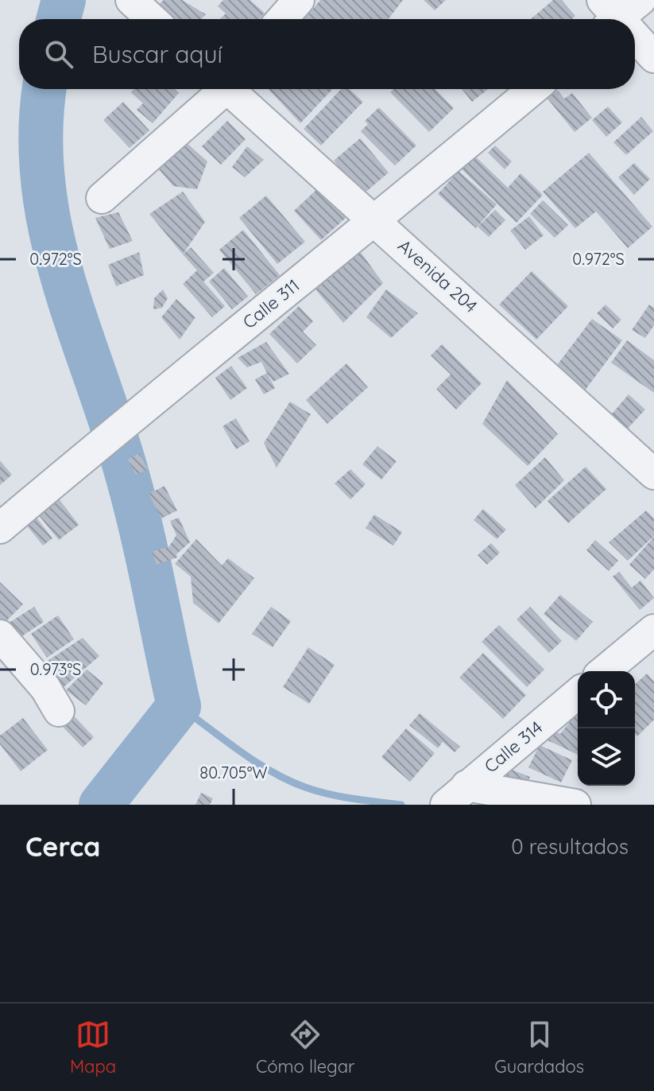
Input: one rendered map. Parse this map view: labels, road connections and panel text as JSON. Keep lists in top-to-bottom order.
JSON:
{
  "streets": {
    "street": ["Avenida 204", "Calle 311", "Calle 314"]
  },
  "crossings": [
    ["Avenida 204", "Calle 311"]
  ],
  "page": {
    "search": "Buscar aquí",
    "heading": ["Cerca", "0 resultados"],
    "nav": ["Mapa", "Cómo llegar", "Guardados"]
  },
  "coordinates": ["0.972°S", "0.973°S", "80.705°W"]
}
